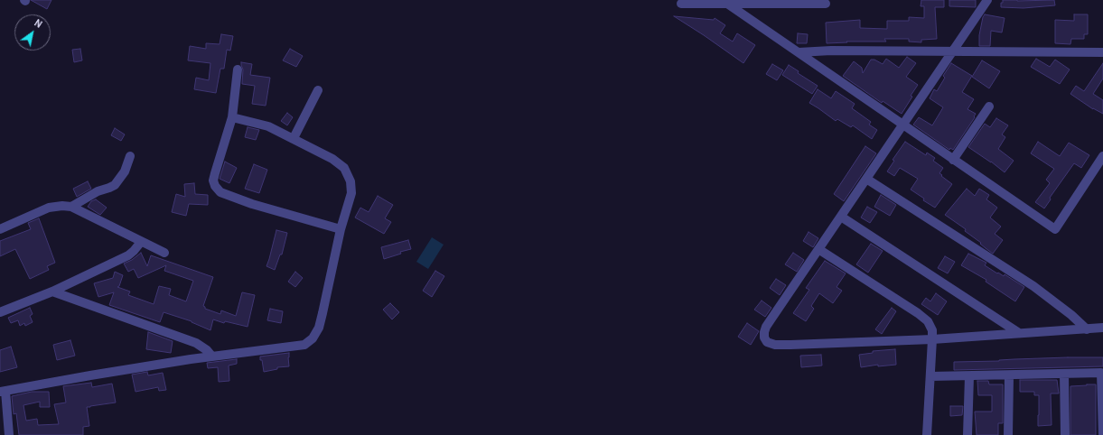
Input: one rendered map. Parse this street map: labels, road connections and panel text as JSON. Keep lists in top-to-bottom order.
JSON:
{
  "north": "top right"
}
